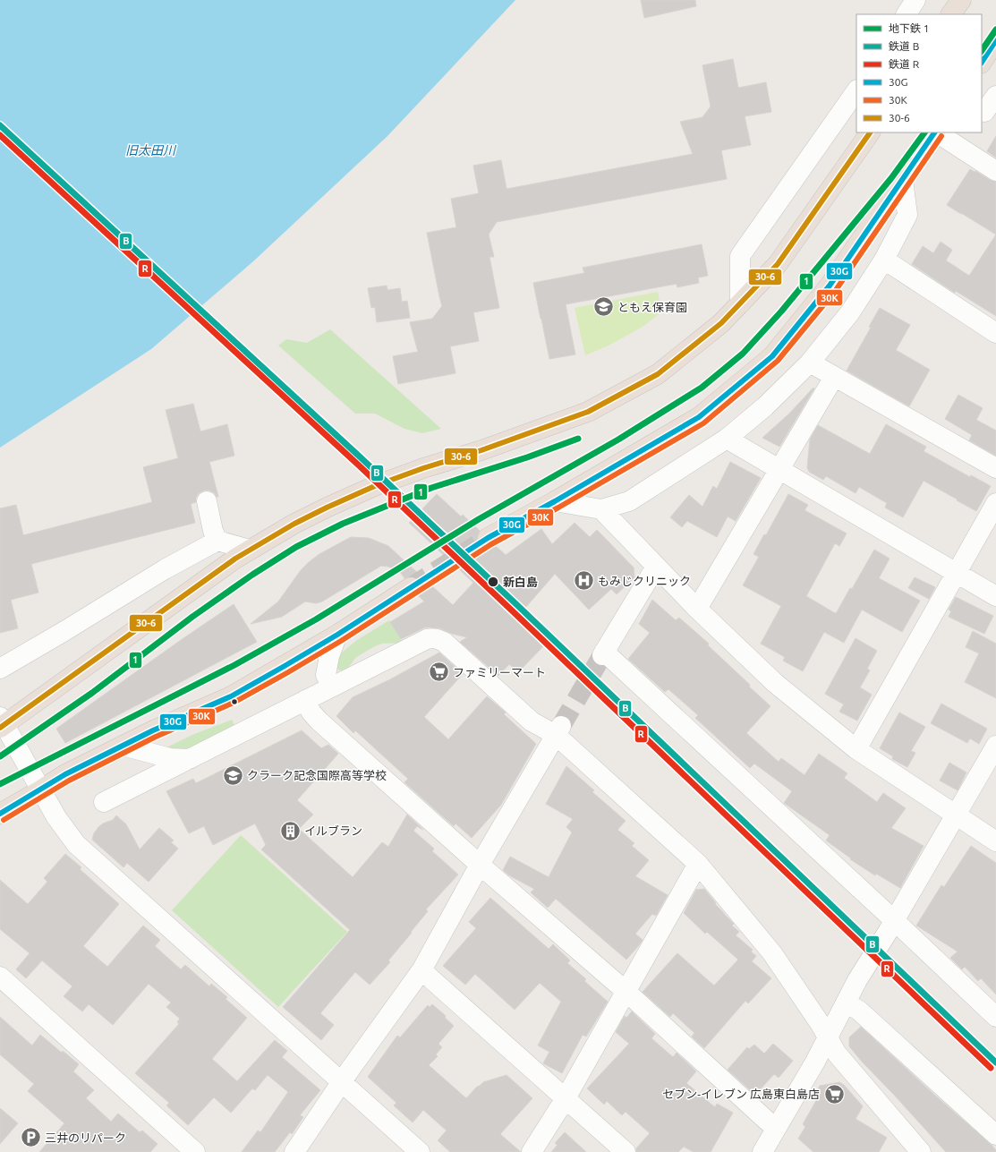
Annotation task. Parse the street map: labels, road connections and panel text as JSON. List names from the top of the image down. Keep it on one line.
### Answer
{"water":["旧太田川"],"places":{"school or university":["ともえ保育園","クラーク記念国際高等学校"],"hospital":["もみじクリニック"],"other":["新白島"],"supermarket":["ファミリーマート","セブン-イレブン 広島東白島店"],"building":["イルブラン"],"parking":["三井のリパーク"]},"lines":["metro line 1","transit line 30G","rail line B","transit line 30-6","rail line R","transit line 30K"],"legend":["地下鉄 1","鉄道 B","鉄道 R","30G","30K","30-6"]}
